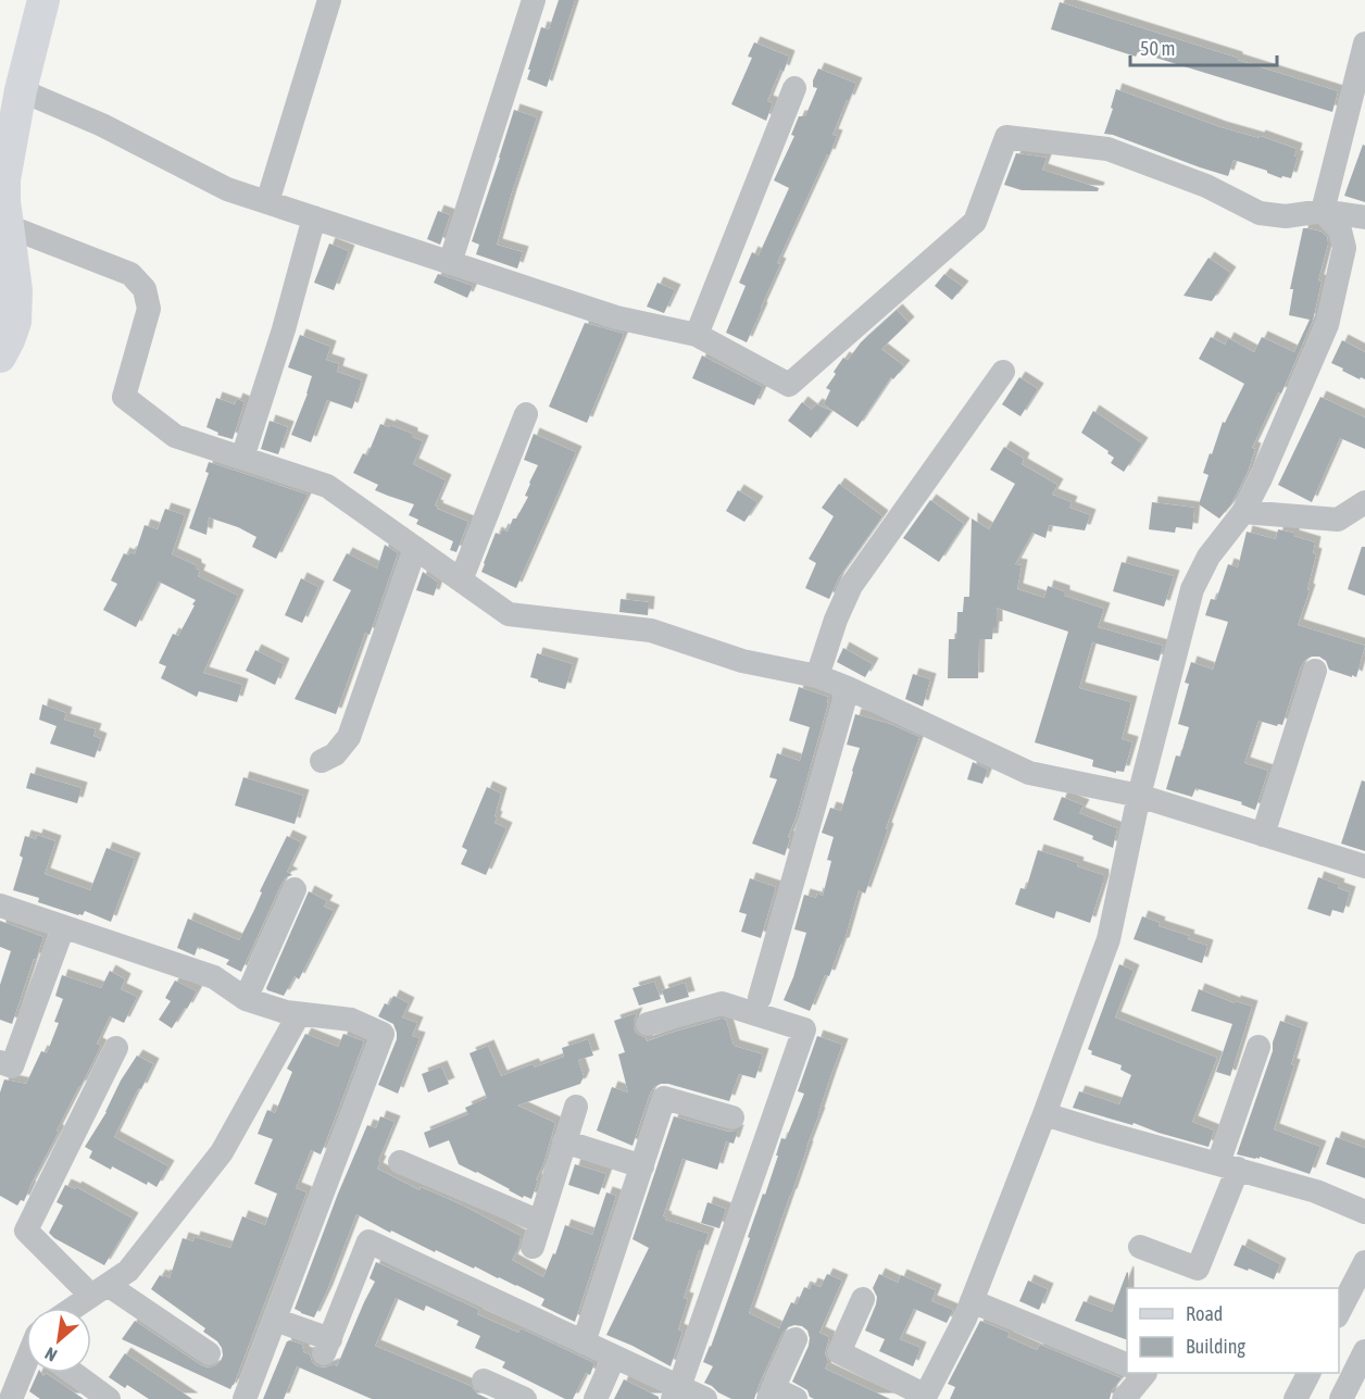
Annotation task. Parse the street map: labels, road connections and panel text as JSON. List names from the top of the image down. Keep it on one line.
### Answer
{"legend":["Road","Building"],"scale_bar":"50 m","north":"bottom left"}
